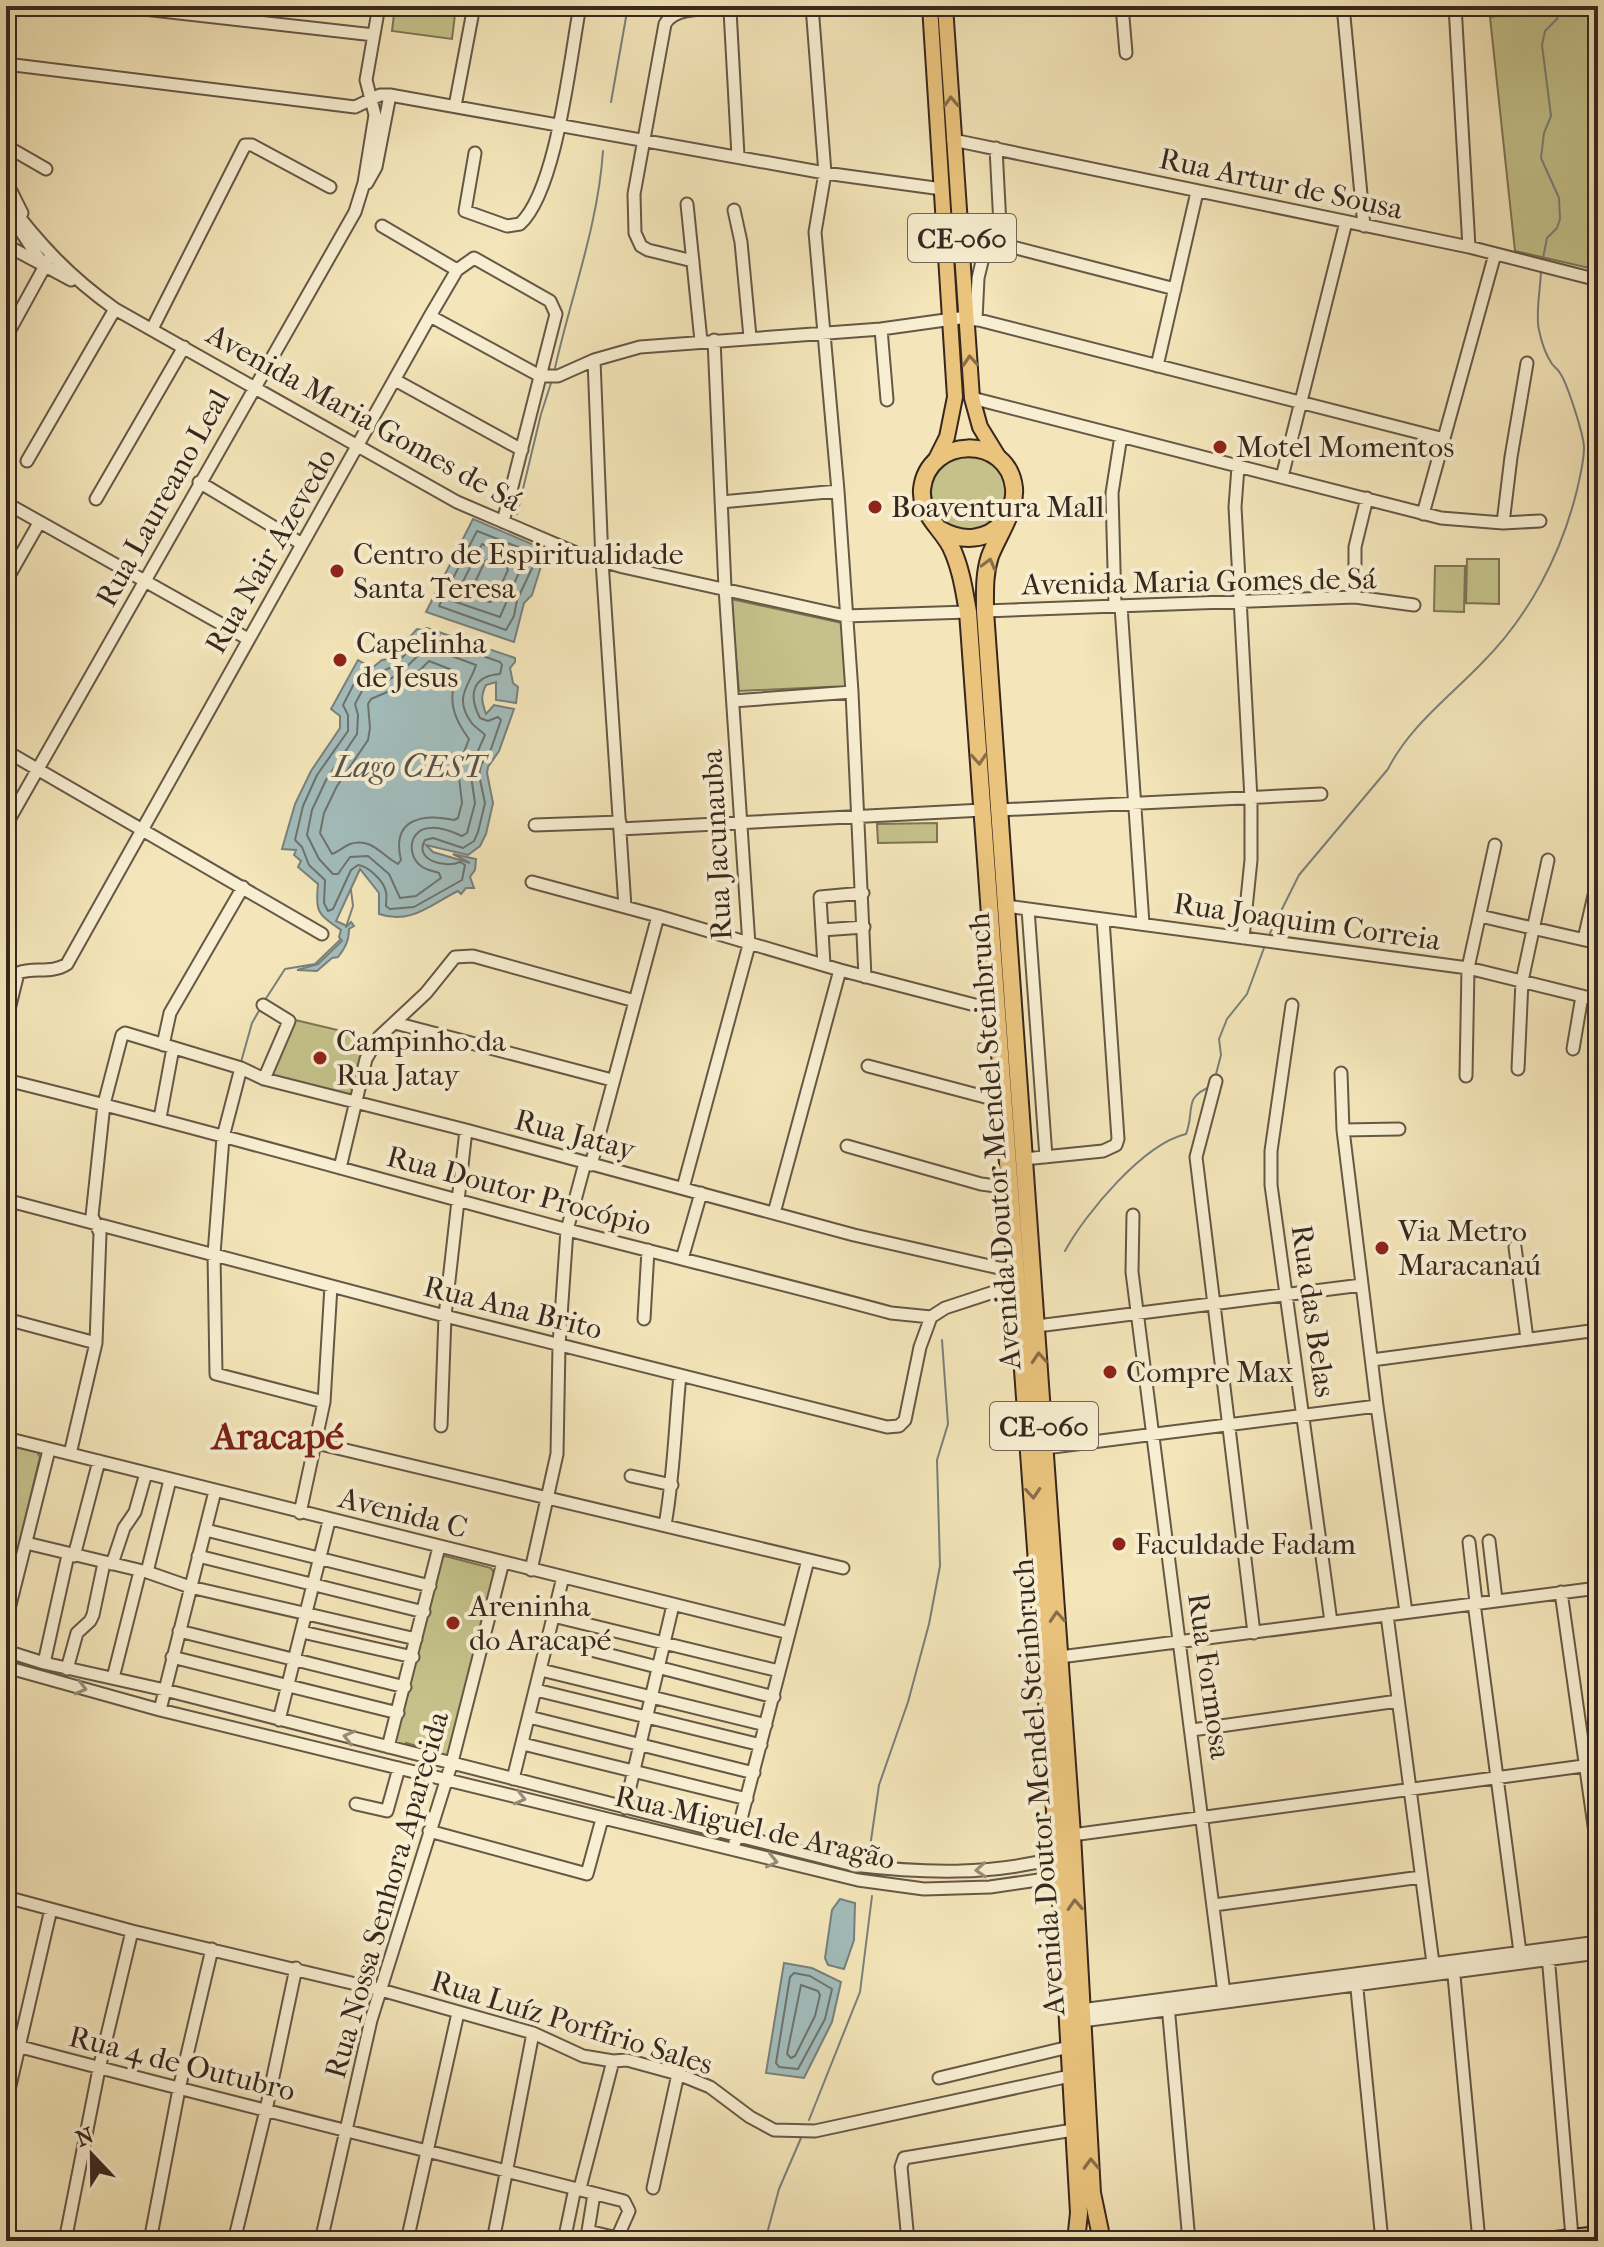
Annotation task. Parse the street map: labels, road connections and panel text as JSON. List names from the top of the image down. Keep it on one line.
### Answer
{"streets":{"highway":["CE-060","Avenida Doutor Mendel Steinbruch"],"street":["Rua Artur de Sousa","Avenida Maria Gomes de Sá","Rua Laureano Leal","Rua Nair Azevedo","Rua Jacunauba","Rua Joaquim Correia","Rua Jatay","Rua Doutor Procópio","Rua Ana Brito","Rua das Belas","Avenida C","Rua Formosa","Rua Miguel de Aragão","Rua Nossa Senhora Aparecida","Rua Luíz Porfírio Sales","Rua 4 de Outubro"]},"crossings":[["Rua Artur de Sousa","CE-060"],["CE-060","Avenida Maria Gomes de Sá"],["CE-060","Avenida Doutor Mendel Steinbruch"],["Avenida Maria Gomes de Sá","Rua Laureano Leal"],["Avenida Maria Gomes de Sá","Rua Nair Azevedo"],["Avenida Maria Gomes de Sá","Rua Jacunauba"],["Avenida Maria Gomes de Sá","Avenida Doutor Mendel Steinbruch"],["Rua Jacunauba","Rua Jatay"],["Rua Joaquim Correia","Avenida Doutor Mendel Steinbruch"],["Rua Jatay","Avenida Doutor Mendel Steinbruch"],["Rua Jatay","Rua Doutor Procópio"],["Avenida Doutor Mendel Steinbruch","Rua Doutor Procópio"],["Avenida Doutor Mendel Steinbruch","Rua Miguel de Aragão"],["Avenida Doutor Mendel Steinbruch","Rua Luíz Porfírio Sales"],["Rua Doutor Procópio","Rua Ana Brito"],["Avenida C","Rua Nossa Senhora Aparecida"],["Rua Miguel de Aragão","Rua Nossa Senhora Aparecida"],["Rua Nossa Senhora Aparecida","Rua Luíz Porfírio Sales"],["Rua Nossa Senhora Aparecida","Rua 4 de Outubro"]],"districts":["Aracapé"],"water":["Lago CEST"],"places":["Motel Momentos","Boaventura Mall","Centro de Espiritualidade Santa Teresa","Capelinha de Jesus","Campinho da Rua Jatay","Via Metro Maracanaú","Compre Max","Faculdade Fadam","Areninha do Aracapé"],"north":"top"}
